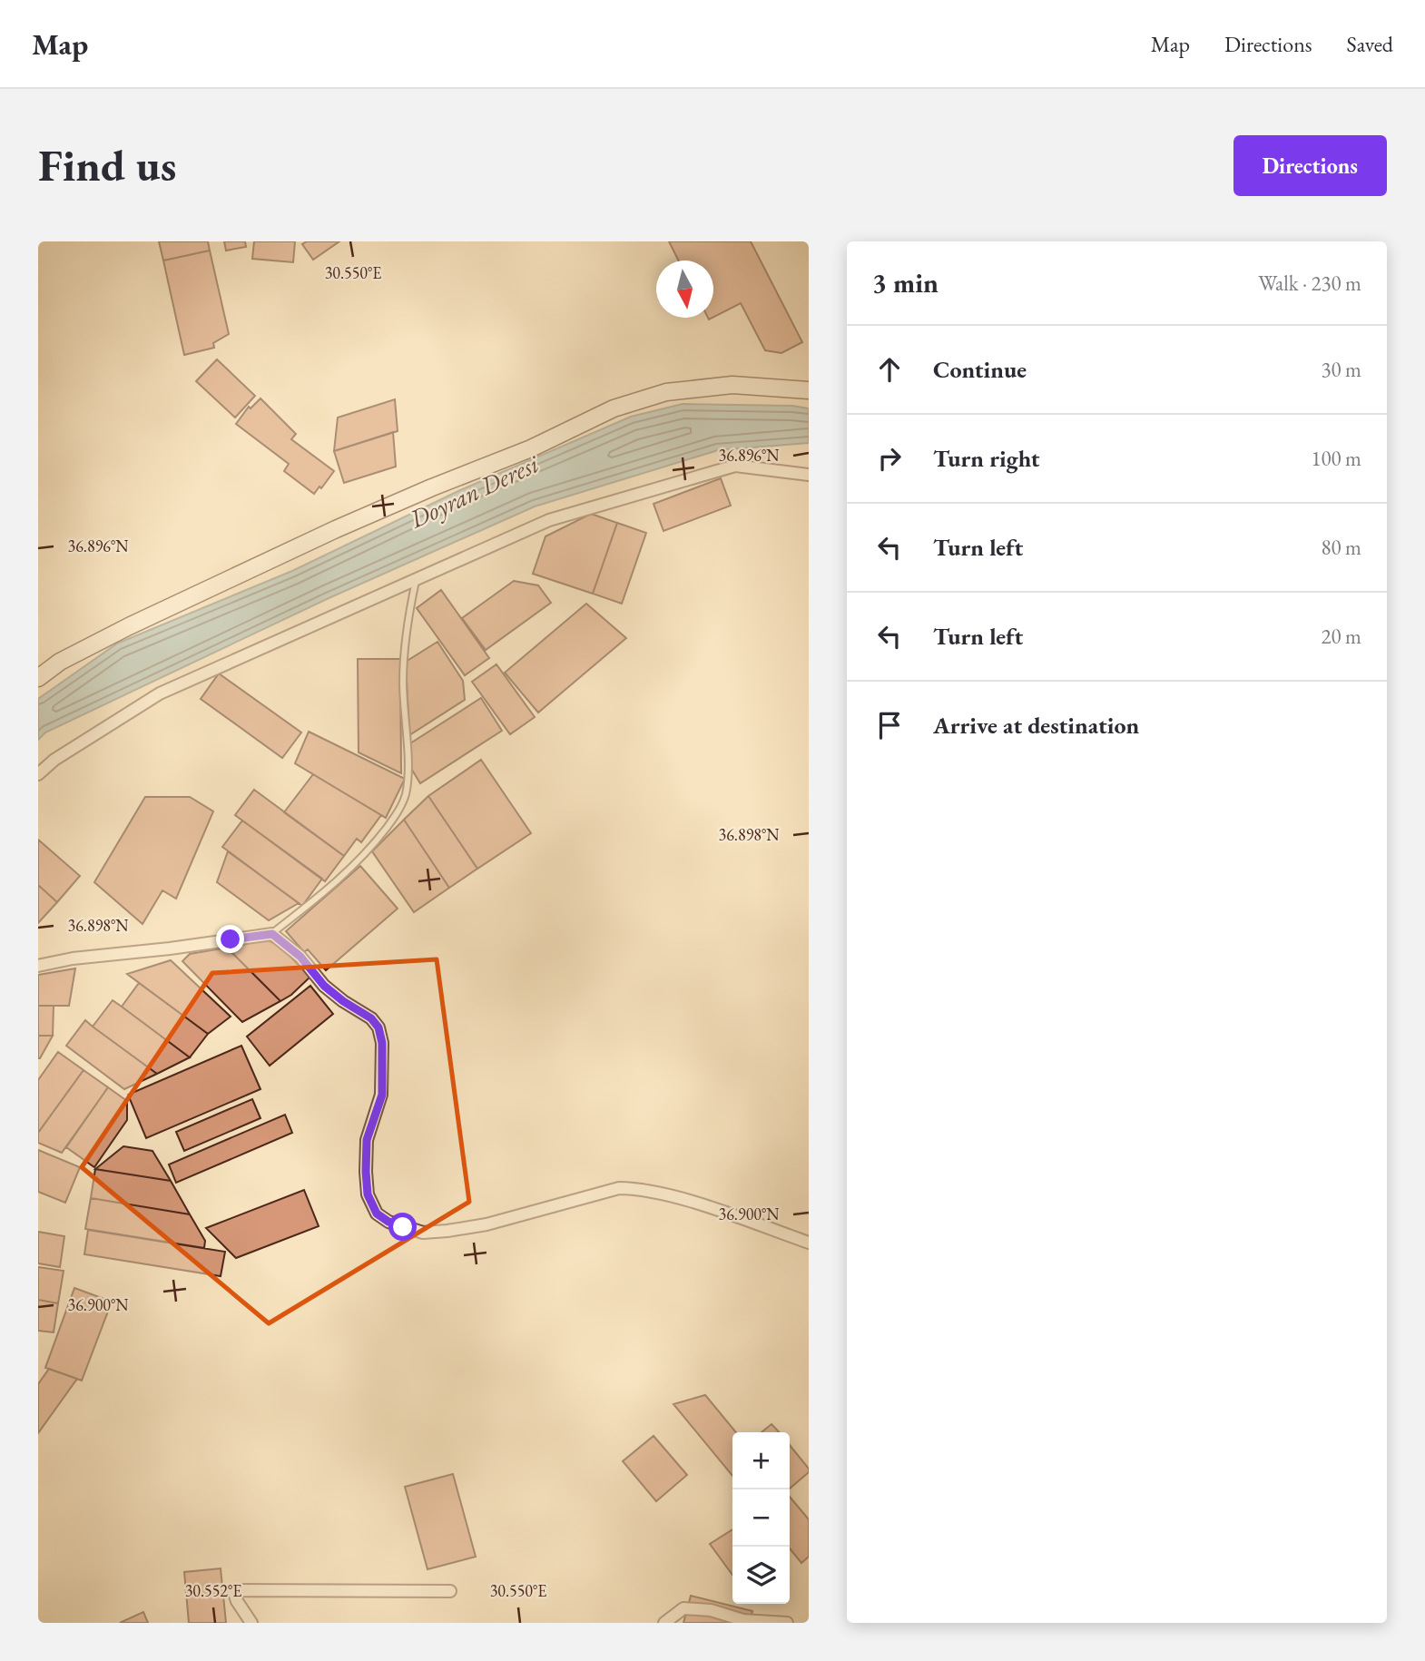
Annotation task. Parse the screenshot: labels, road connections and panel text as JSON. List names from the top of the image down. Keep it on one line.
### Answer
{"water":["Doyran Deresi"],"north":"bottom","page":{"header":"Map","nav":["Map","Directions","Saved"],"buttons":"Directions","title":"Find us","heading":["3 min","Walk · 230 m"],"list":[["Continue","30 m"],["Turn right","100 m"],["Turn left","80 m"],["Turn left","20 m"],"Arrive at destination"],"map_buttons":["+","−"]},"coordinates":["30.550°E","36.896°N","36.898°N","36.900°N","30.552°E"]}
